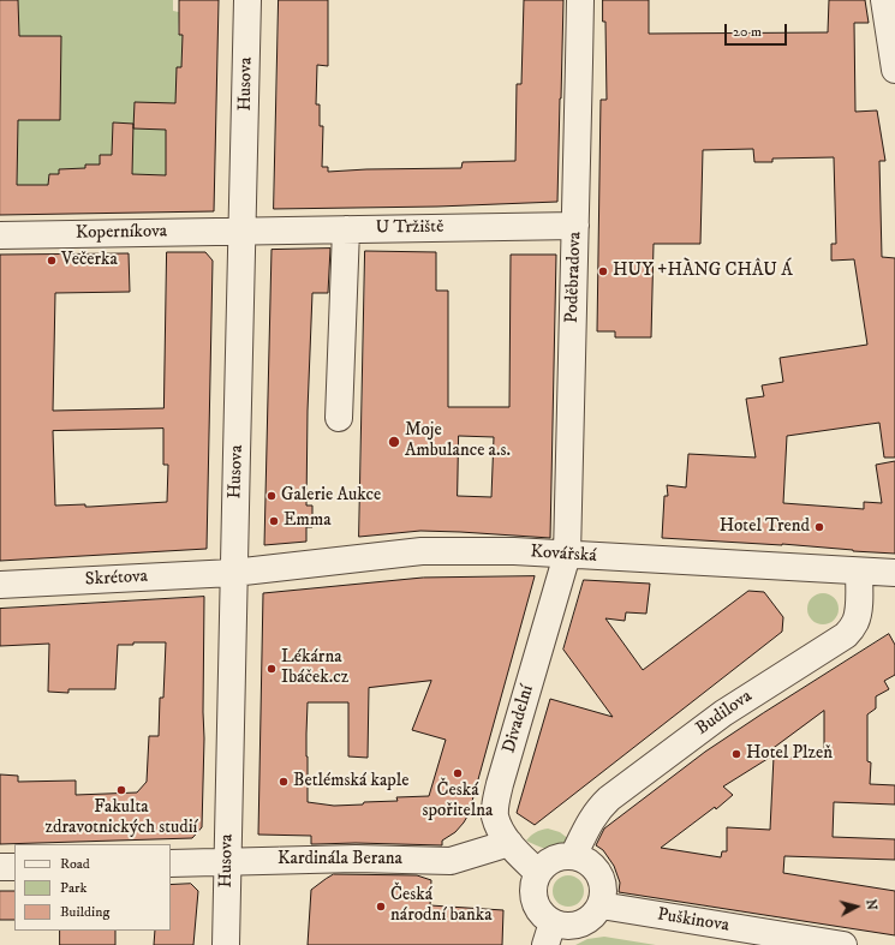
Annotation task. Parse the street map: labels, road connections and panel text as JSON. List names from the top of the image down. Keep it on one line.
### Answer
{"streets":{"street":["Husova","U Tržiště","Koperníkova","Poděbradova","Kovářská","Skrétova","Budilova","Divadelní","Kardinála Berana","Puškinova"]},"crossings":[["Husova","U Tržiště"],["Husova","Koperníkova"],["Husova","Kovářská"],["Husova","Skrétova"],["Husova","Kardinála Berana"],["U Tržiště","Koperníkova"],["U Tržiště","Poděbradova"],["Poděbradova","Kovářská"],["Poděbradova","Divadelní"],["Kovářská","Skrétova"],["Kovářská","Budilova"],["Kovářská","Divadelní"],["Budilova","Divadelní"],["Budilova","Puškinova"],["Divadelní","Kardinála Berana"],["Divadelní","Puškinova"]],"places":["Večerka","HUY +HÀNG CHÂU Á","Moje Ambulance a.s.","Galerie Aukce","Emma","Hotel Trend","Lékárna Ibáček.cz","Hotel Plzeň","Česká spořitelna","Betlémská kaple","Fakulta zdravotnických studií","Česká národní banka"],"legend":["Road","Park","Building"],"scale_bar":"20 m","north":"right"}
